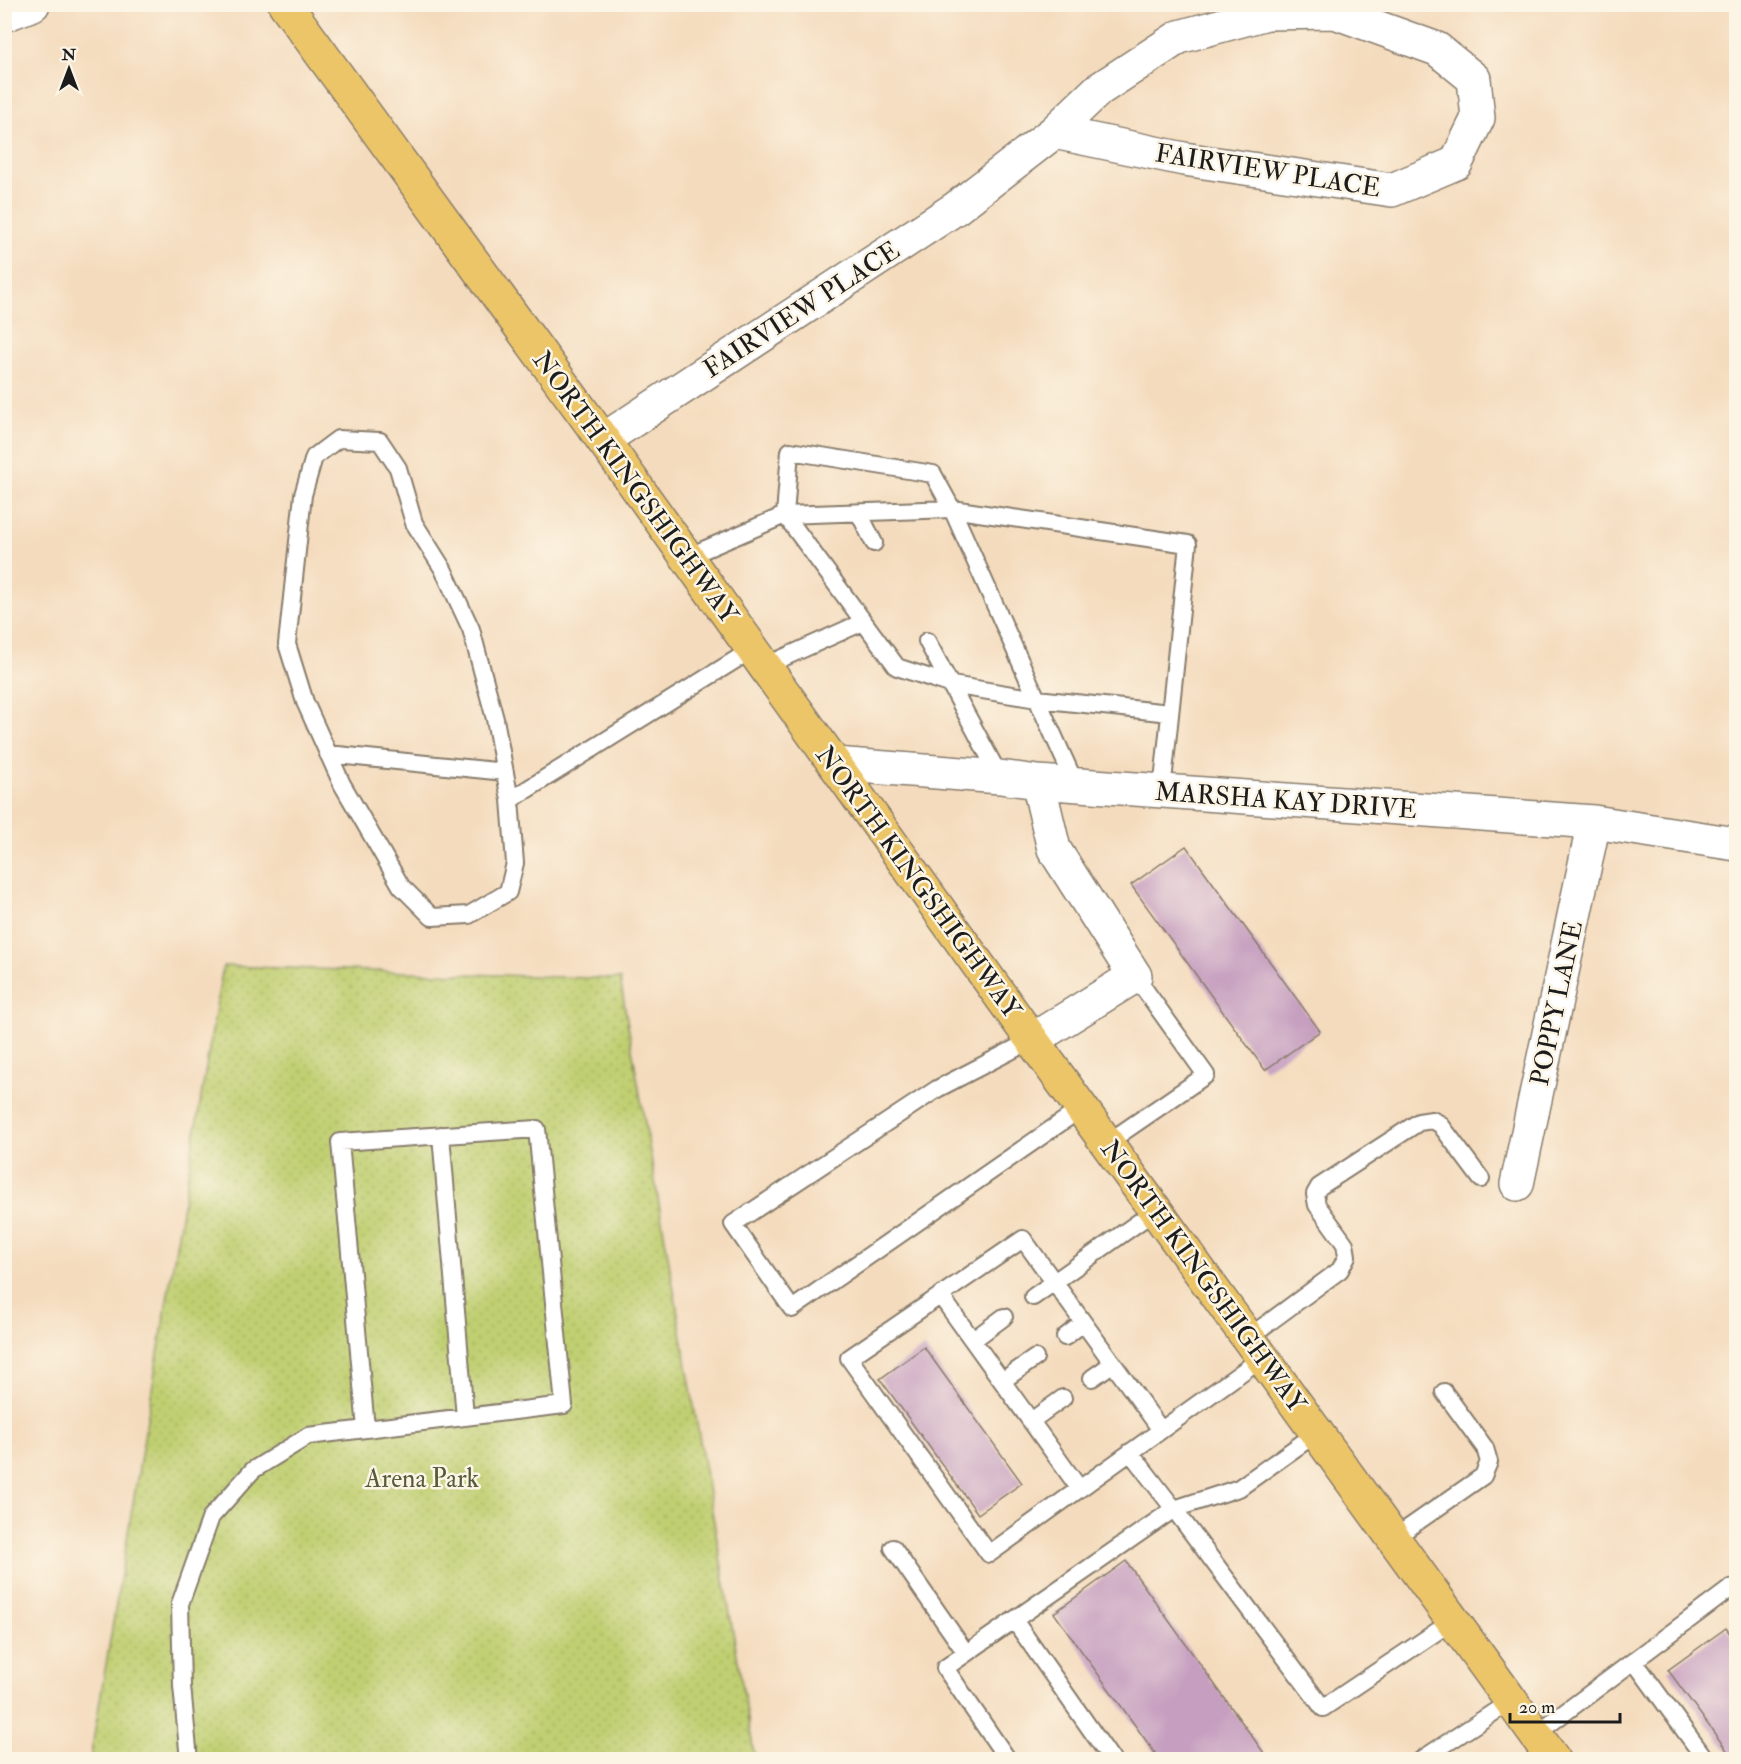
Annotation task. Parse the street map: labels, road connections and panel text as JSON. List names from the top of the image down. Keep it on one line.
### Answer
{"streets":{"main road":["NORTH KINGSHIGHWAY"],"street":["FAIRVIEW PLACE","MARSHA KAY DRIVE","POPPY LANE"]},"crossings":[["FAIRVIEW PLACE","NORTH KINGSHIGHWAY"],["NORTH KINGSHIGHWAY","MARSHA KAY DRIVE"],["MARSHA KAY DRIVE","POPPY LANE"]],"parks":["Arena Park"],"scale_bar":"20 m","north":"top"}
